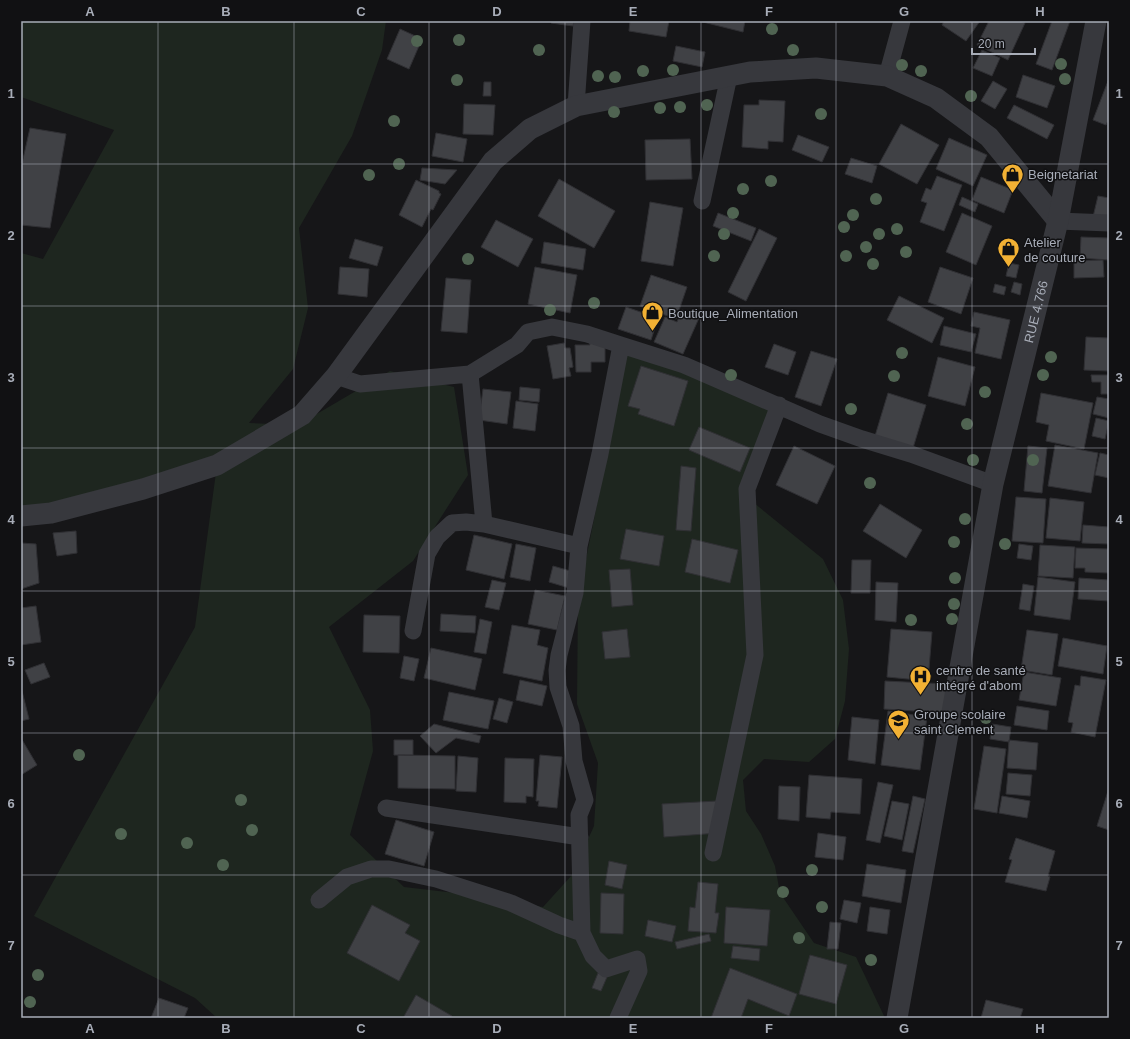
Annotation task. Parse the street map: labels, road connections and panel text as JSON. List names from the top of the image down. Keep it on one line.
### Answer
{"streets":{"street":["RUE 4.766"]},"places":{"shop":["Beignetariat","Atelier de couture","Boutique_Alimentation"],"hospital":["centre de santé intégré d'abom"],"school or university":["Groupe scolaire saint Clement"]},"scale_bar":"20 m","grid":{"columns":["A","B","C","D","E","F","G","H"],"rows":["1","2","3","4","5","6","7"]}}
